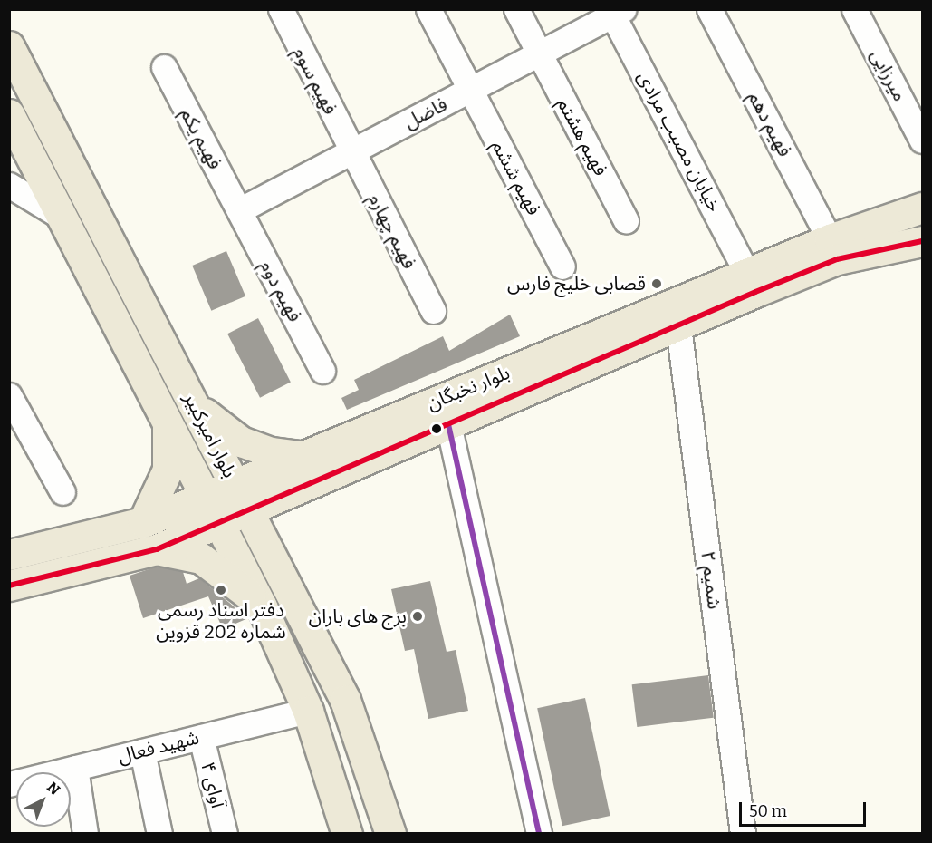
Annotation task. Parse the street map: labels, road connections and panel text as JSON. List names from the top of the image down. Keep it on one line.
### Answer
{"streets":{"main road":["بلوار نخبگان","بلوار امیرکبیر"],"street":["میرزایی","فهیم سوم","فاضل","فهیم دهم","فهیم هشتم","فهیم یکم","خیابان مصیب مرادی","فهیم ششم","فهیم چهارم","فهیم دوم","شمیم ۲","شهید فعال","آوای ۴"]},"crossings":[["فهیم سوم","فاضل"],["فهیم سوم","فهیم چهارم"],["فاضل","فهیم هشتم"],["فاضل","فهیم یکم"],["فاضل","خیابان مصیب مرادی"],["فاضل","فهیم ششم"],["فاضل","فهیم چهارم"],["فاضل","فهیم دوم"],["فهیم دهم","بلوار نخبگان"],["فهیم یکم","فهیم دوم"],["خیابان مصیب مرادی","بلوار نخبگان"],["بلوار نخبگان","بلوار امیرکبیر"],["بلوار نخبگان","شمیم ۲"],["بلوار امیرکبیر","شهید فعال"],["شهید فعال","آوای ۴"]],"places":["قصابی خلیج فارس","دفتر اسناد رسمی شماره 202 قزوین","برج های باران"],"scale_bar":"50 m","north":"top right"}
